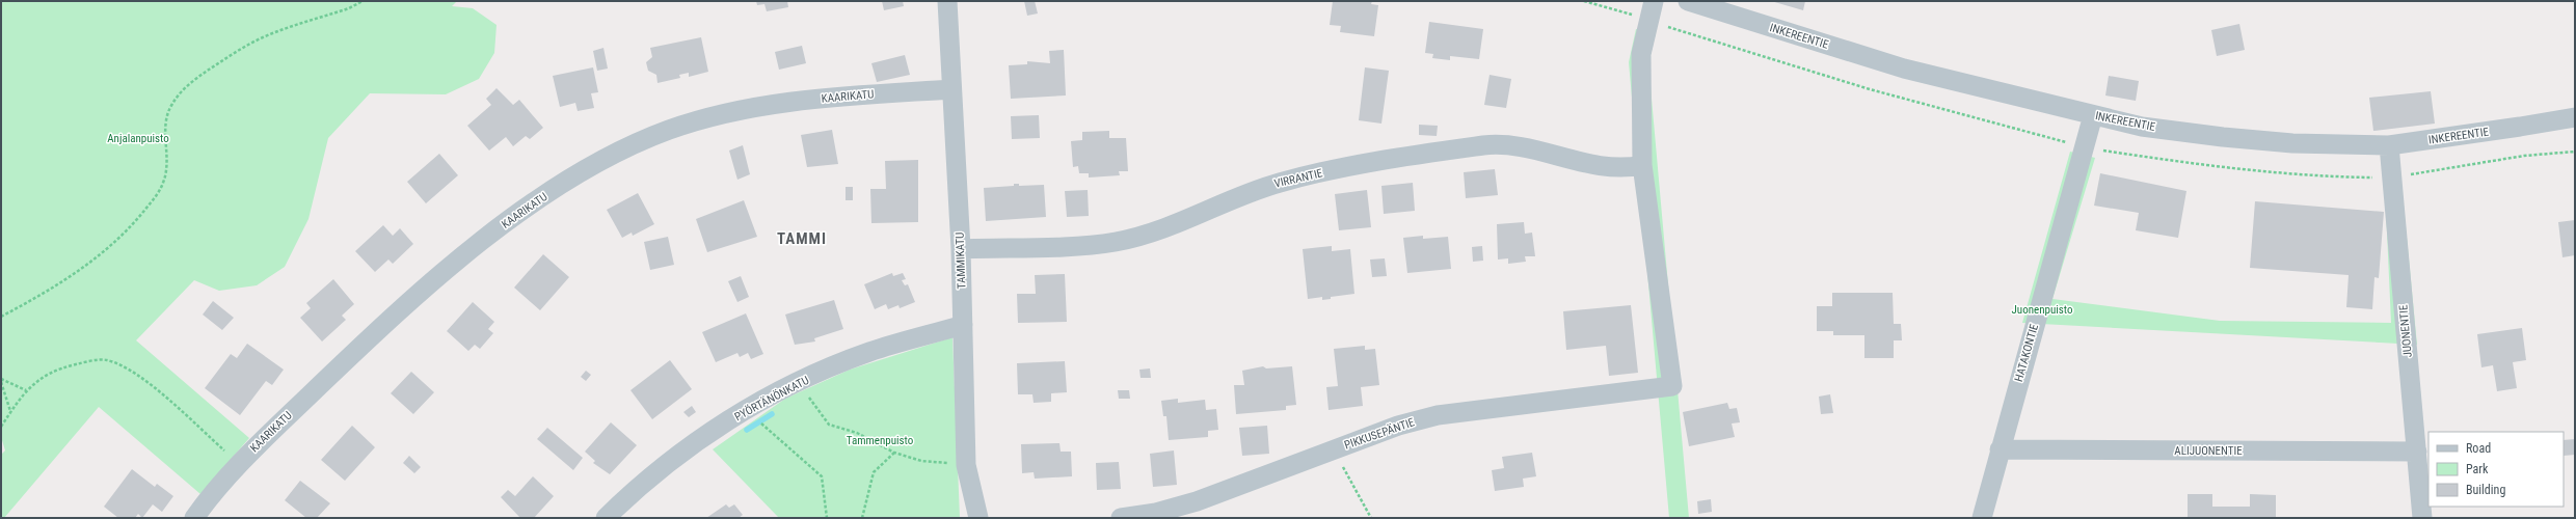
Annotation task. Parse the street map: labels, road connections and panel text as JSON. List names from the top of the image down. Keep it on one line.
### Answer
{"streets":{"street":["INKEREENTIE","KAARIKATU","VIRRANTIE","TAMMIKATU","JUONENTIE","HATAKONTIE","PYÖRTÄNÖNKATU","PIKKUSEPÄNTIE","ALIJUONENTIE"]},"crossings":[["INKEREENTIE","JUONENTIE"],["INKEREENTIE","HATAKONTIE"],["KAARIKATU","TAMMIKATU"],["VIRRANTIE","TAMMIKATU"],["VIRRANTIE","PIKKUSEPÄNTIE"],["TAMMIKATU","PYÖRTÄNÖNKATU"],["JUONENTIE","ALIJUONENTIE"],["HATAKONTIE","ALIJUONENTIE"]],"districts":["TAMMI"],"parks":["Anjalanpuisto","Juonenpuisto","Tammenpuisto"],"legend":["Road","Park","Building"]}
